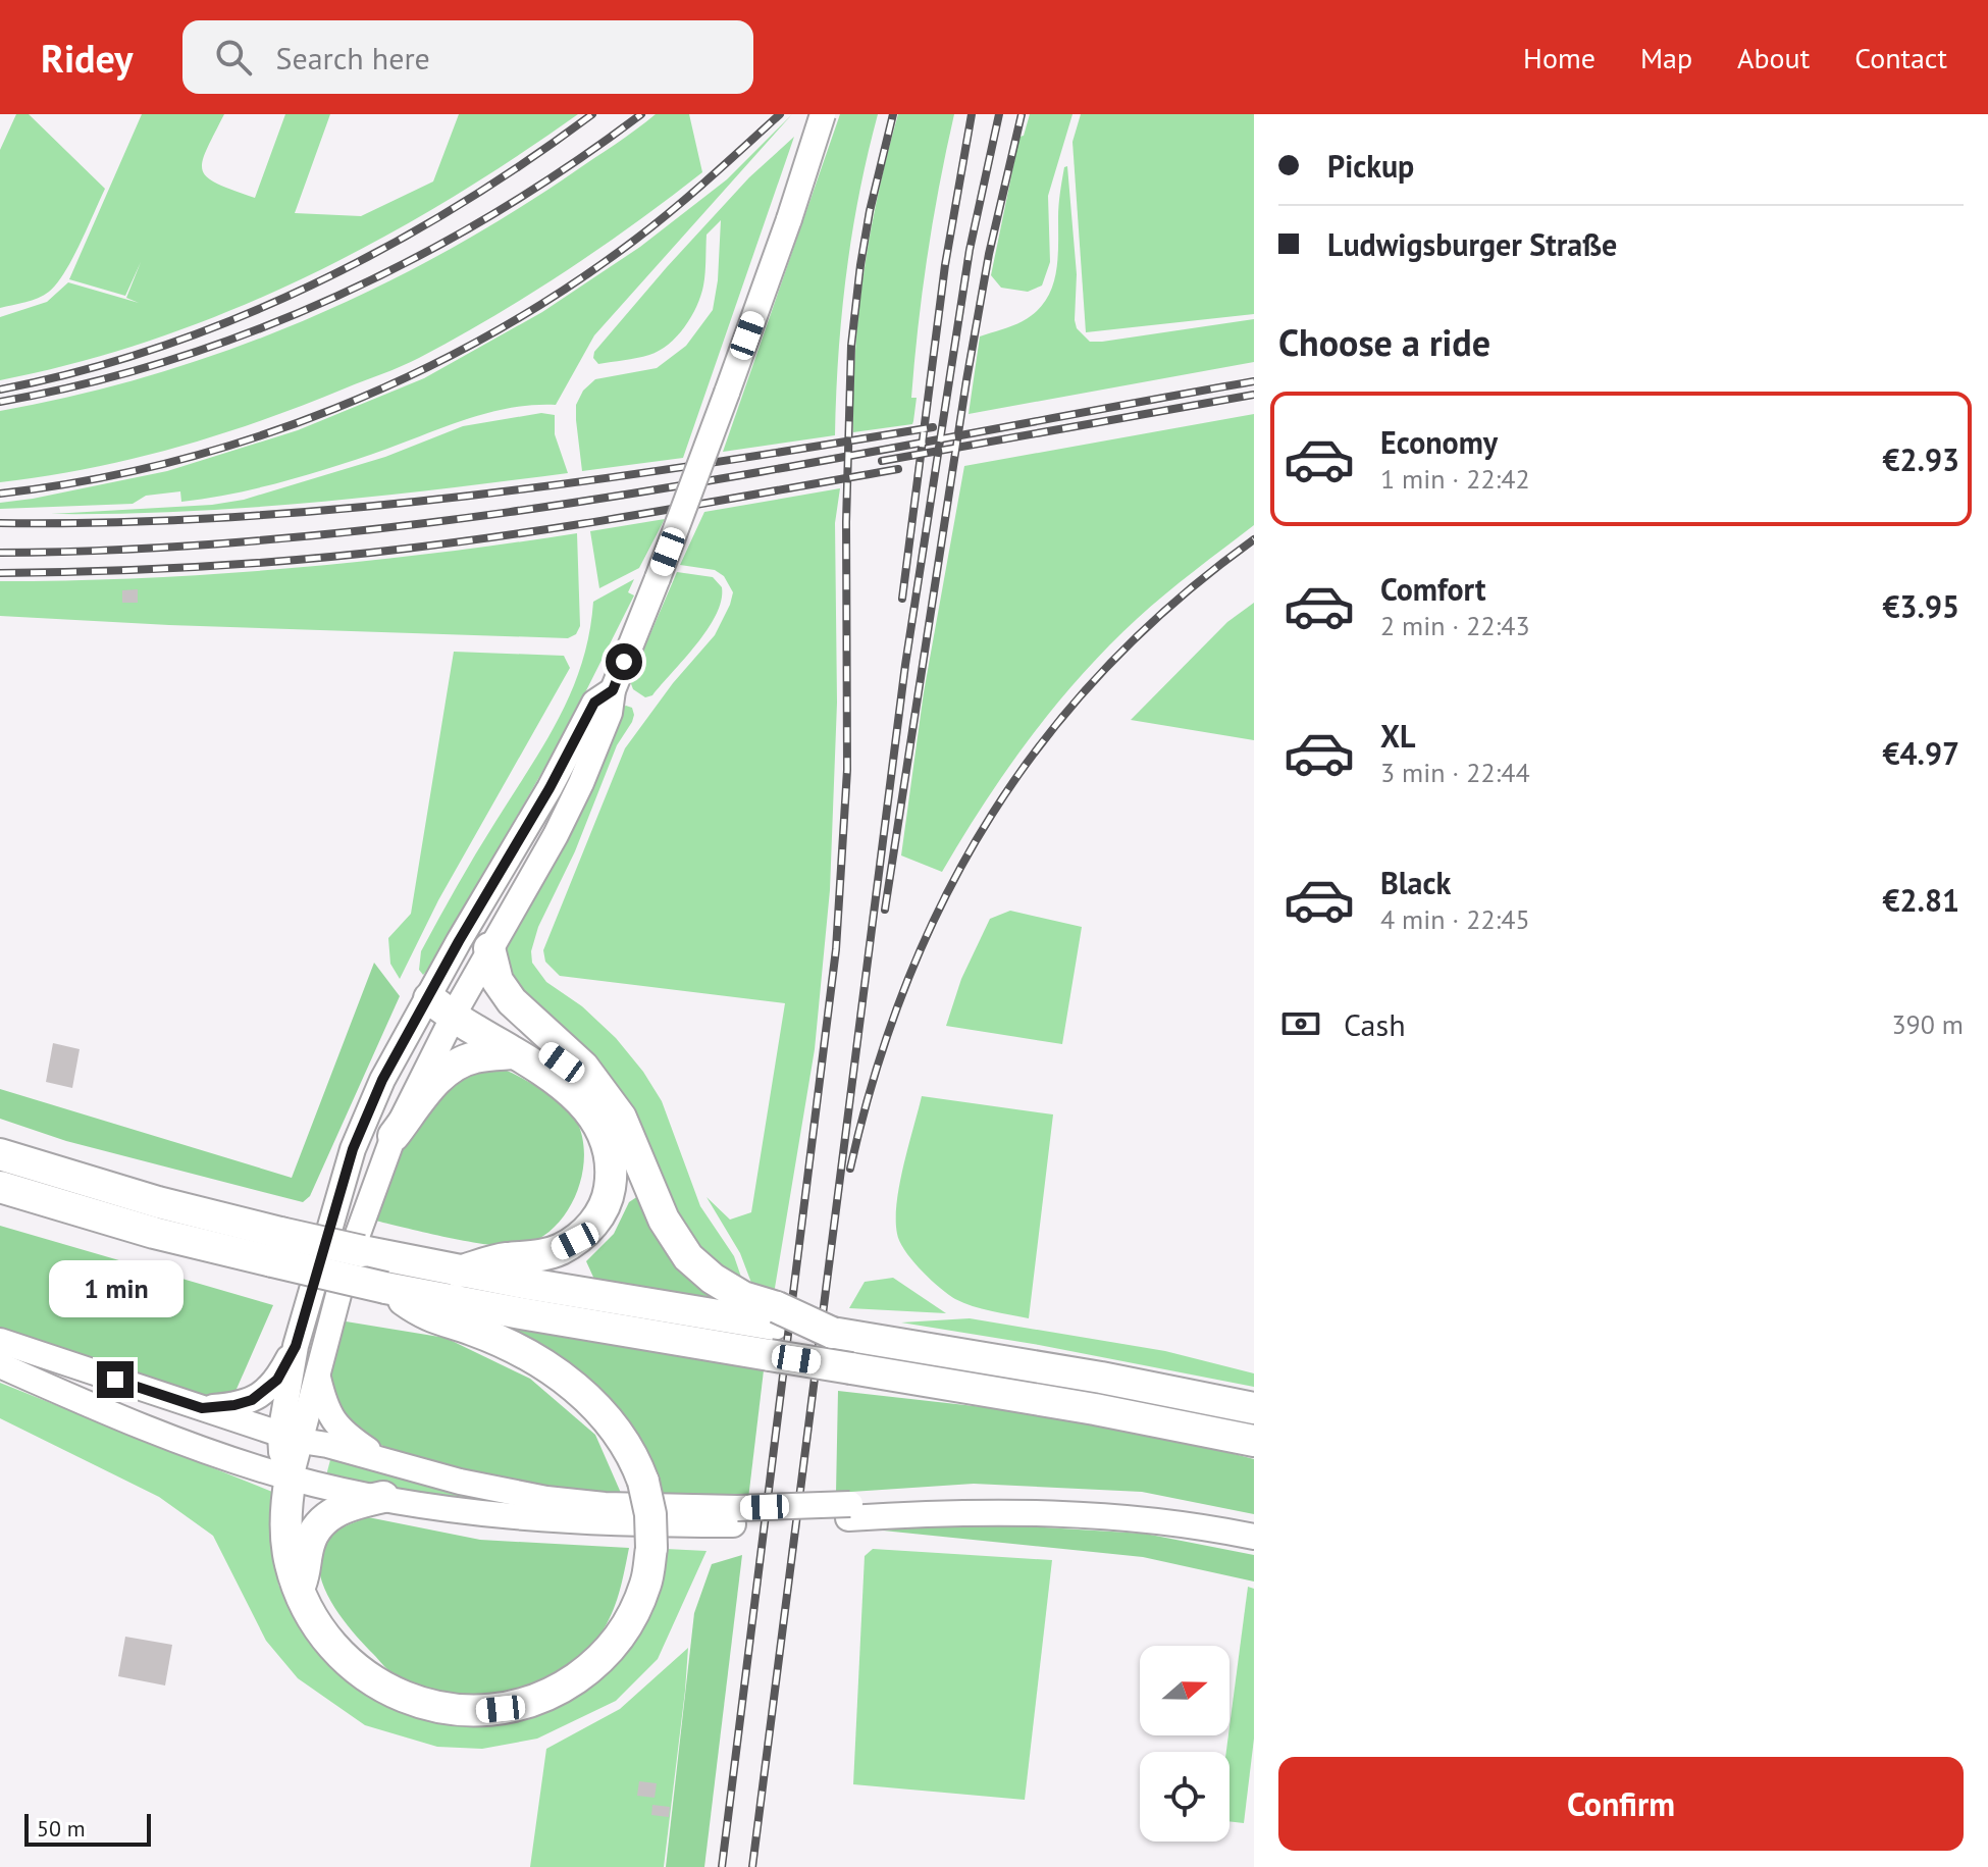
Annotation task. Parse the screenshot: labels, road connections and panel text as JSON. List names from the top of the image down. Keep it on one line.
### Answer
{"scale_bar":"50 m","north":"right","page":{"header":"Ridey","search":"Search here","nav":["Home","Map","About","Contact"],"banner":["Pickup","Ludwigsburger Straße"],"heading":"Choose a ride","list":[{"name":"Economy","note":"1 min · 22:42","value":"€2.93"},{"name":"Comfort","note":"2 min · 22:43","value":"€3.95"},{"name":"XL","note":"3 min · 22:44","value":"€4.97"},{"name":"Black","note":"4 min · 22:45","value":"€2.81"}],"pay":["Cash","390 m"],"bubble":"1 min","buttons":"Confirm","scale":"50 m"}}
